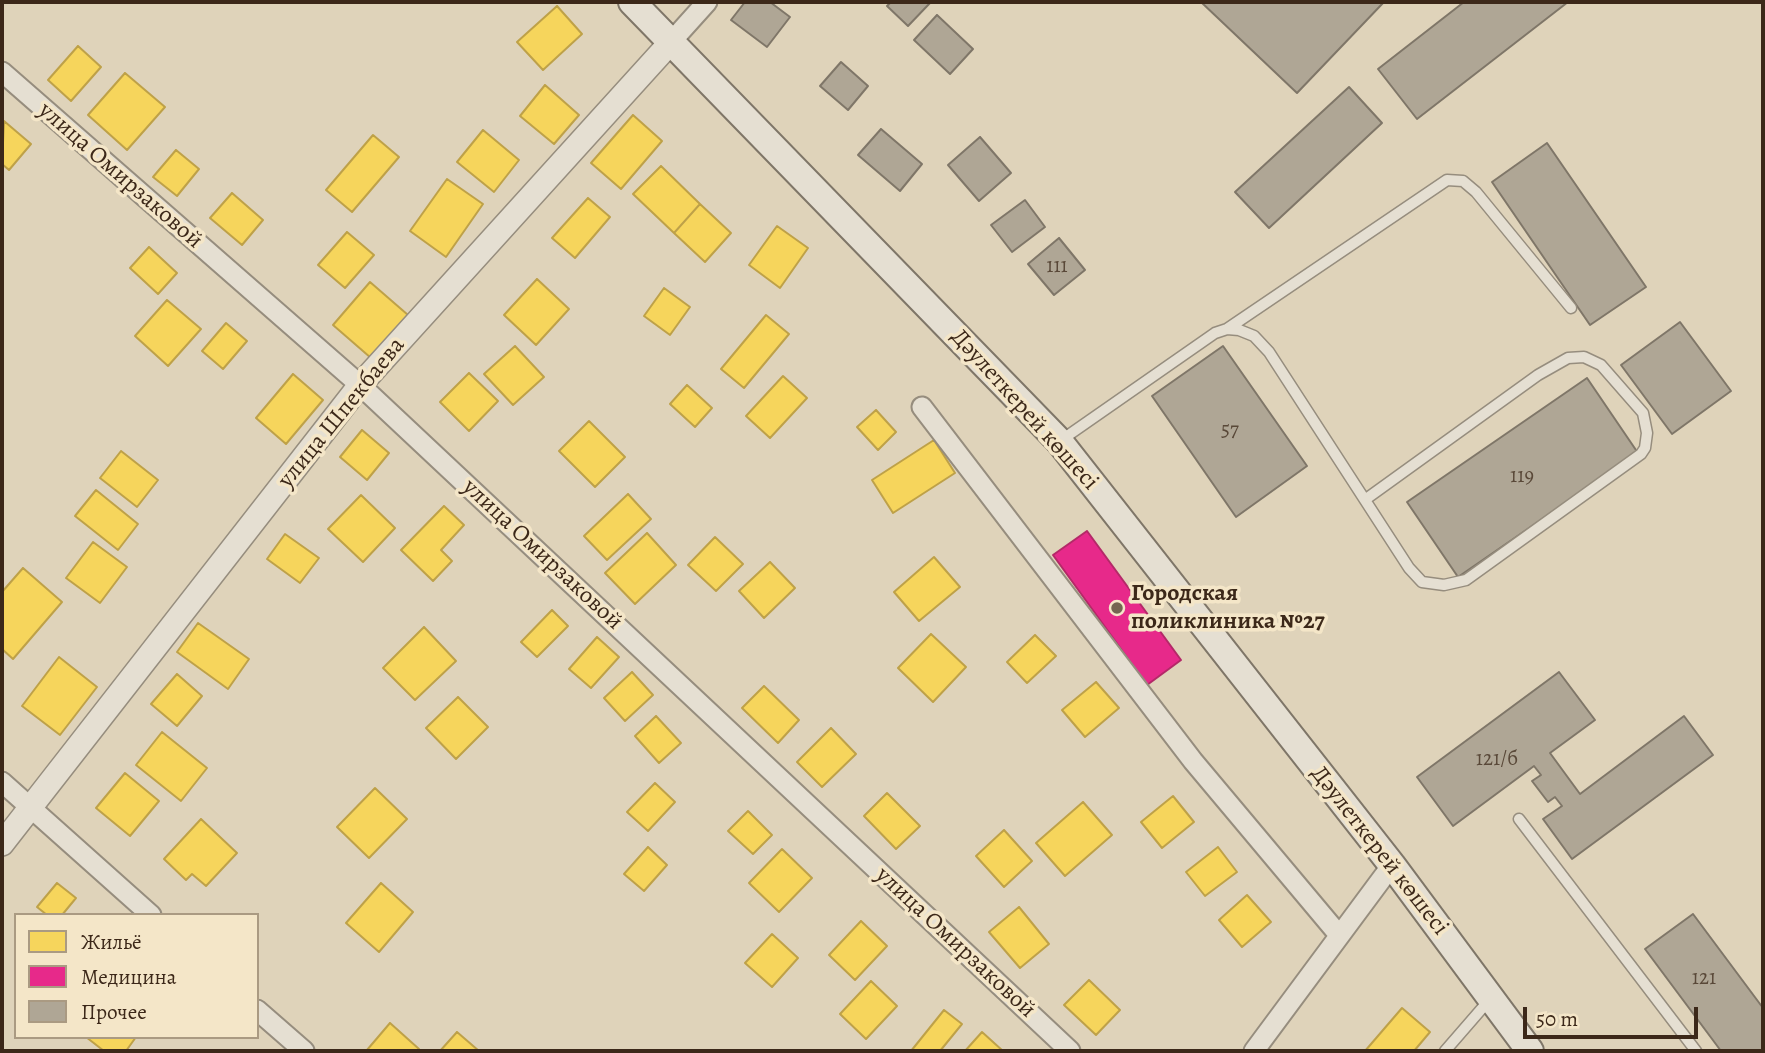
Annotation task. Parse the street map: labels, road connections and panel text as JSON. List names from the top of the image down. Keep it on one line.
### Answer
{"streets":{"main road":["Дәулеткерей көшесі"],"street":["улица Омирзаковой","улица Шпекбаева"]},"crossings":[["улица Омирзаковой","улица Шпекбаева"],["Дәулеткерей көшесі","улица Шпекбаева"]],"places":["Городская поликлиника №27"],"house_numbers":["111","57","119","121/б","121"],"legend":["Жильё","Медицина","Прочее"],"scale_bar":"50 m"}
